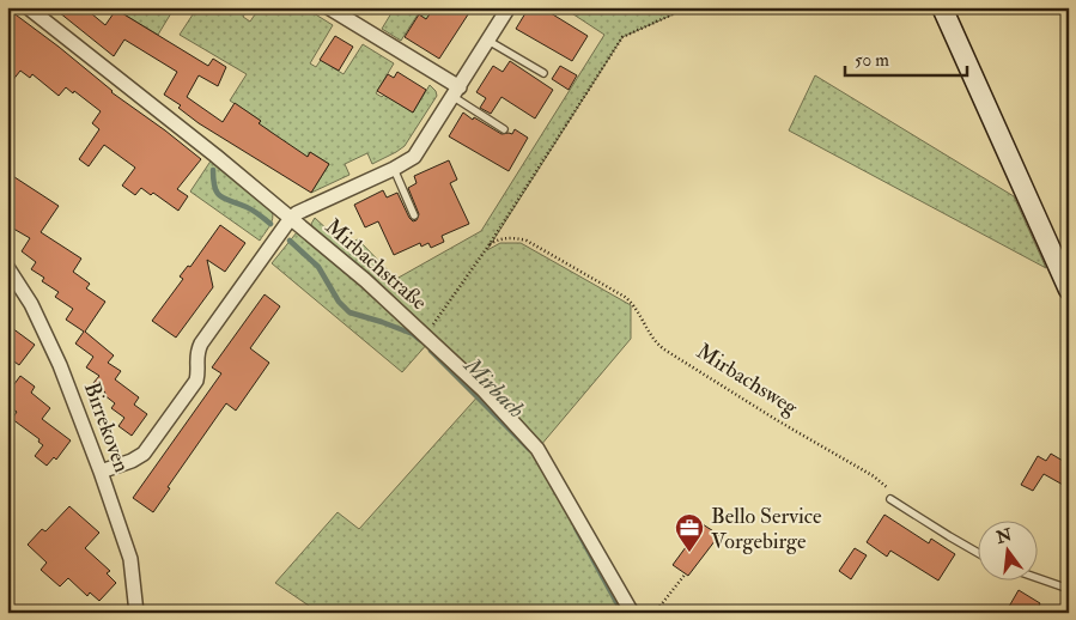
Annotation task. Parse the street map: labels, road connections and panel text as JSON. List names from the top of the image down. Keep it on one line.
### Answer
{"streets":{"street":["Mirbachstraße","Birrekoven"],"path":["Mirbachsweg"]},"water":["Mirbach"],"places":{"office":["Bello Service Vorgebirge"]},"scale_bar":"50 m","north":"top"}
